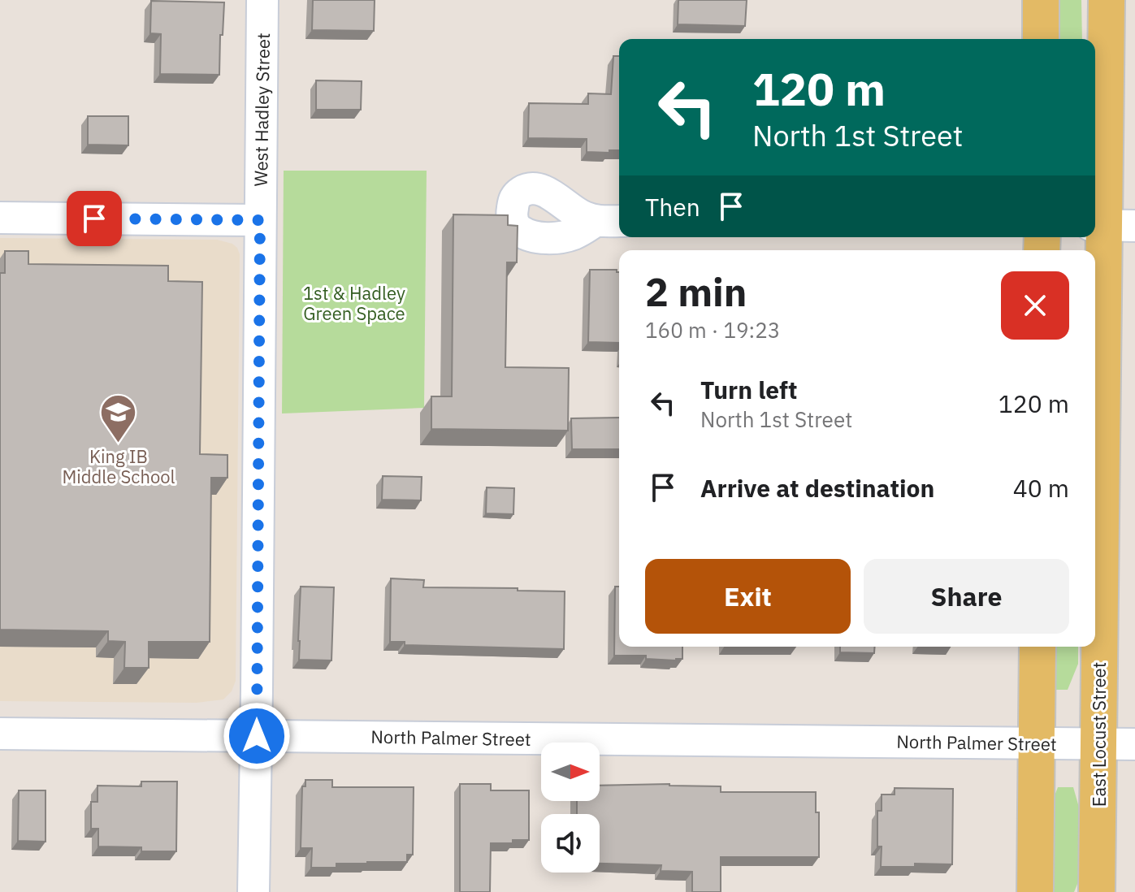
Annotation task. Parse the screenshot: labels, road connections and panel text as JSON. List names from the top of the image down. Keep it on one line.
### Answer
{"streets":{"main road":["East Locust Street"],"street":["West Hadley Street","North Palmer Street"]},"crossings":[["West Hadley Street","North Palmer Street"],["East Locust Street","North Palmer Street"]],"parks":["1st & Hadley Green Space"],"places":{"school or university":["King IB Middle School"]},"north":"right","page":{"turn":["120 m","North 1st Street"],"then":"Then","heading":["2 min","160 m · 19:23"],"list":[{"name":"Turn left","note":"North 1st Street","value":"120 m"},{"name":"Arrive at destination","value":"40 m"}],"buttons":["Exit","Share"]}}
